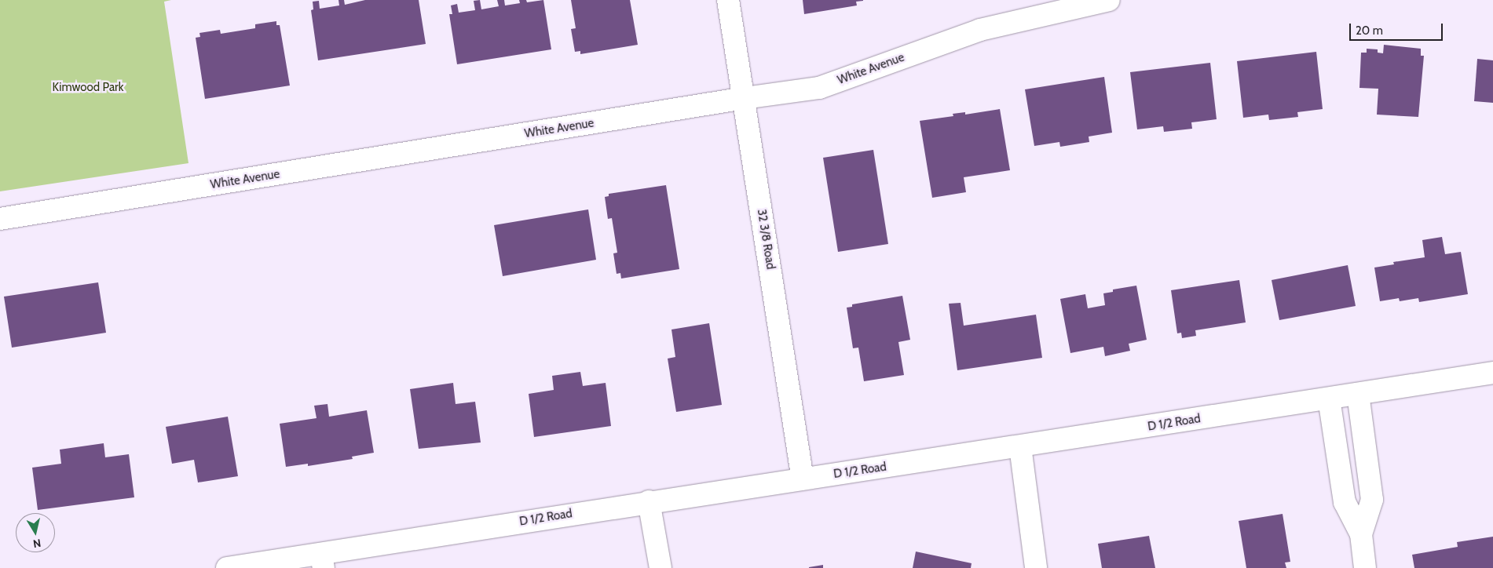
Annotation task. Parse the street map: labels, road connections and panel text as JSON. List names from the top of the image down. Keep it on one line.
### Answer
{"streets":{"street":["White Avenue","32 3/8 Road","D 1/2 Road"]},"crossings":[["White Avenue","32 3/8 Road"],["32 3/8 Road","D 1/2 Road"]],"parks":["Kimwood Park"],"scale_bar":"20 m","north":"bottom"}
